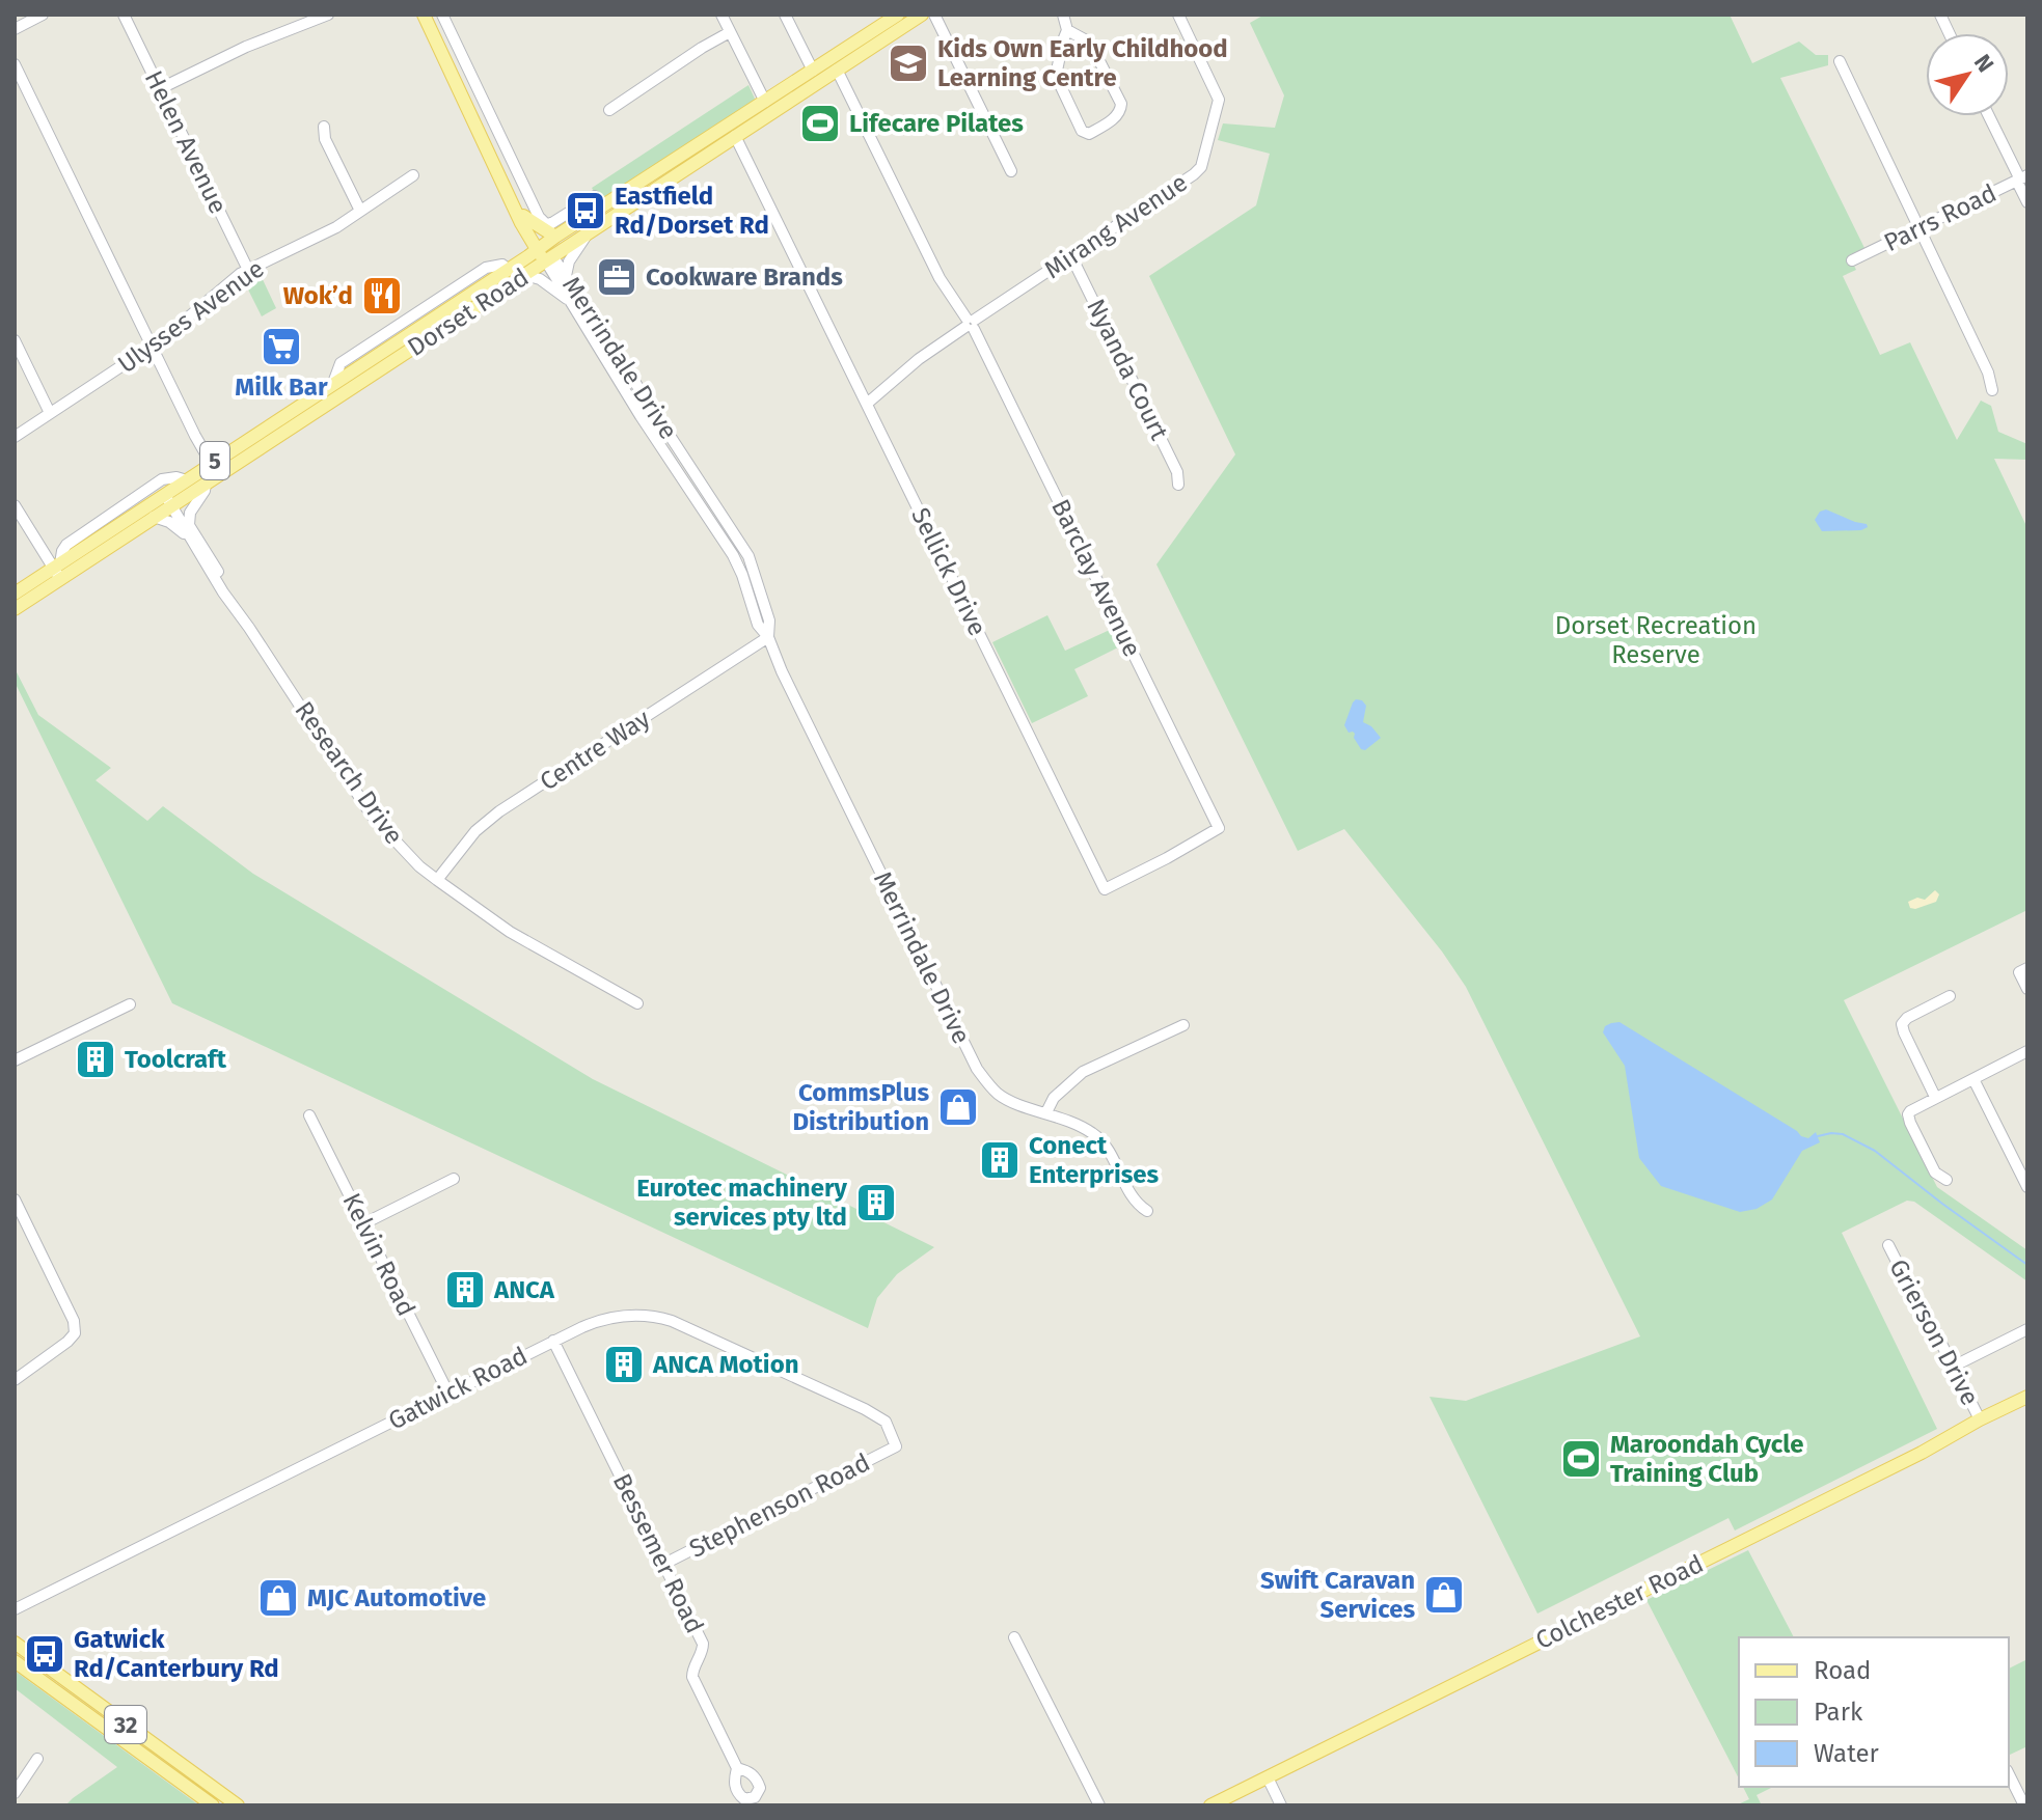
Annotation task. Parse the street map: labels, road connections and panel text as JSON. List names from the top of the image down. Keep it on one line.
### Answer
{"streets":{"main road":["Dorset Road","5","Colchester Road","32"],"street":["Helen Avenue","Parrs Road","Mirang Avenue","Ulysses Avenue","Merrindale Drive","Nyanda Court","Sellick Drive","Barclay Avenue","Centre Way","Research Drive","Kelvin Road","Grierson Drive","Gatwick Road","Stephenson Road","Bessemer Road"]},"crossings":[["Helen Avenue","Ulysses Avenue"],["Mirang Avenue","Nyanda Court"],["Mirang Avenue","Sellick Drive"],["Mirang Avenue","Barclay Avenue"],["Dorset Road","Merrindale Drive"],["Dorset Road","Sellick Drive"],["Dorset Road","Barclay Avenue"],["Dorset Road","Research Drive"],["Merrindale Drive","Centre Way"],["Sellick Drive","Barclay Avenue"],["Centre Way","Research Drive"],["Kelvin Road","Gatwick Road"],["Grierson Drive","Colchester Road"],["Gatwick Road","Stephenson Road"],["Gatwick Road","Bessemer Road"],["Stephenson Road","Bessemer Road"]],"parks":["Dorset Recreation Reserve"],"places":{"school or university":["Kids Own Early Childhood Learning Centre"],"sports":["Lifecare Pilates","Maroondah Cycle Training Club"],"bus stop":["Eastfield Rd/Dorset Rd","Gatwick Rd/Canterbury Rd"],"office":["Cookware Brands"],"restaurant":["Wok’d"],"supermarket":["Milk Bar"],"building":["Toolcraft","Conect Enterprises","Eurotec machinery services pty ltd","ANCA","ANCA Motion"],"shop":["CommsPlus Distribution","Swift Caravan Services","MJC Automotive"]},"legend":["Road","Park","Water"],"north":"top right"}
